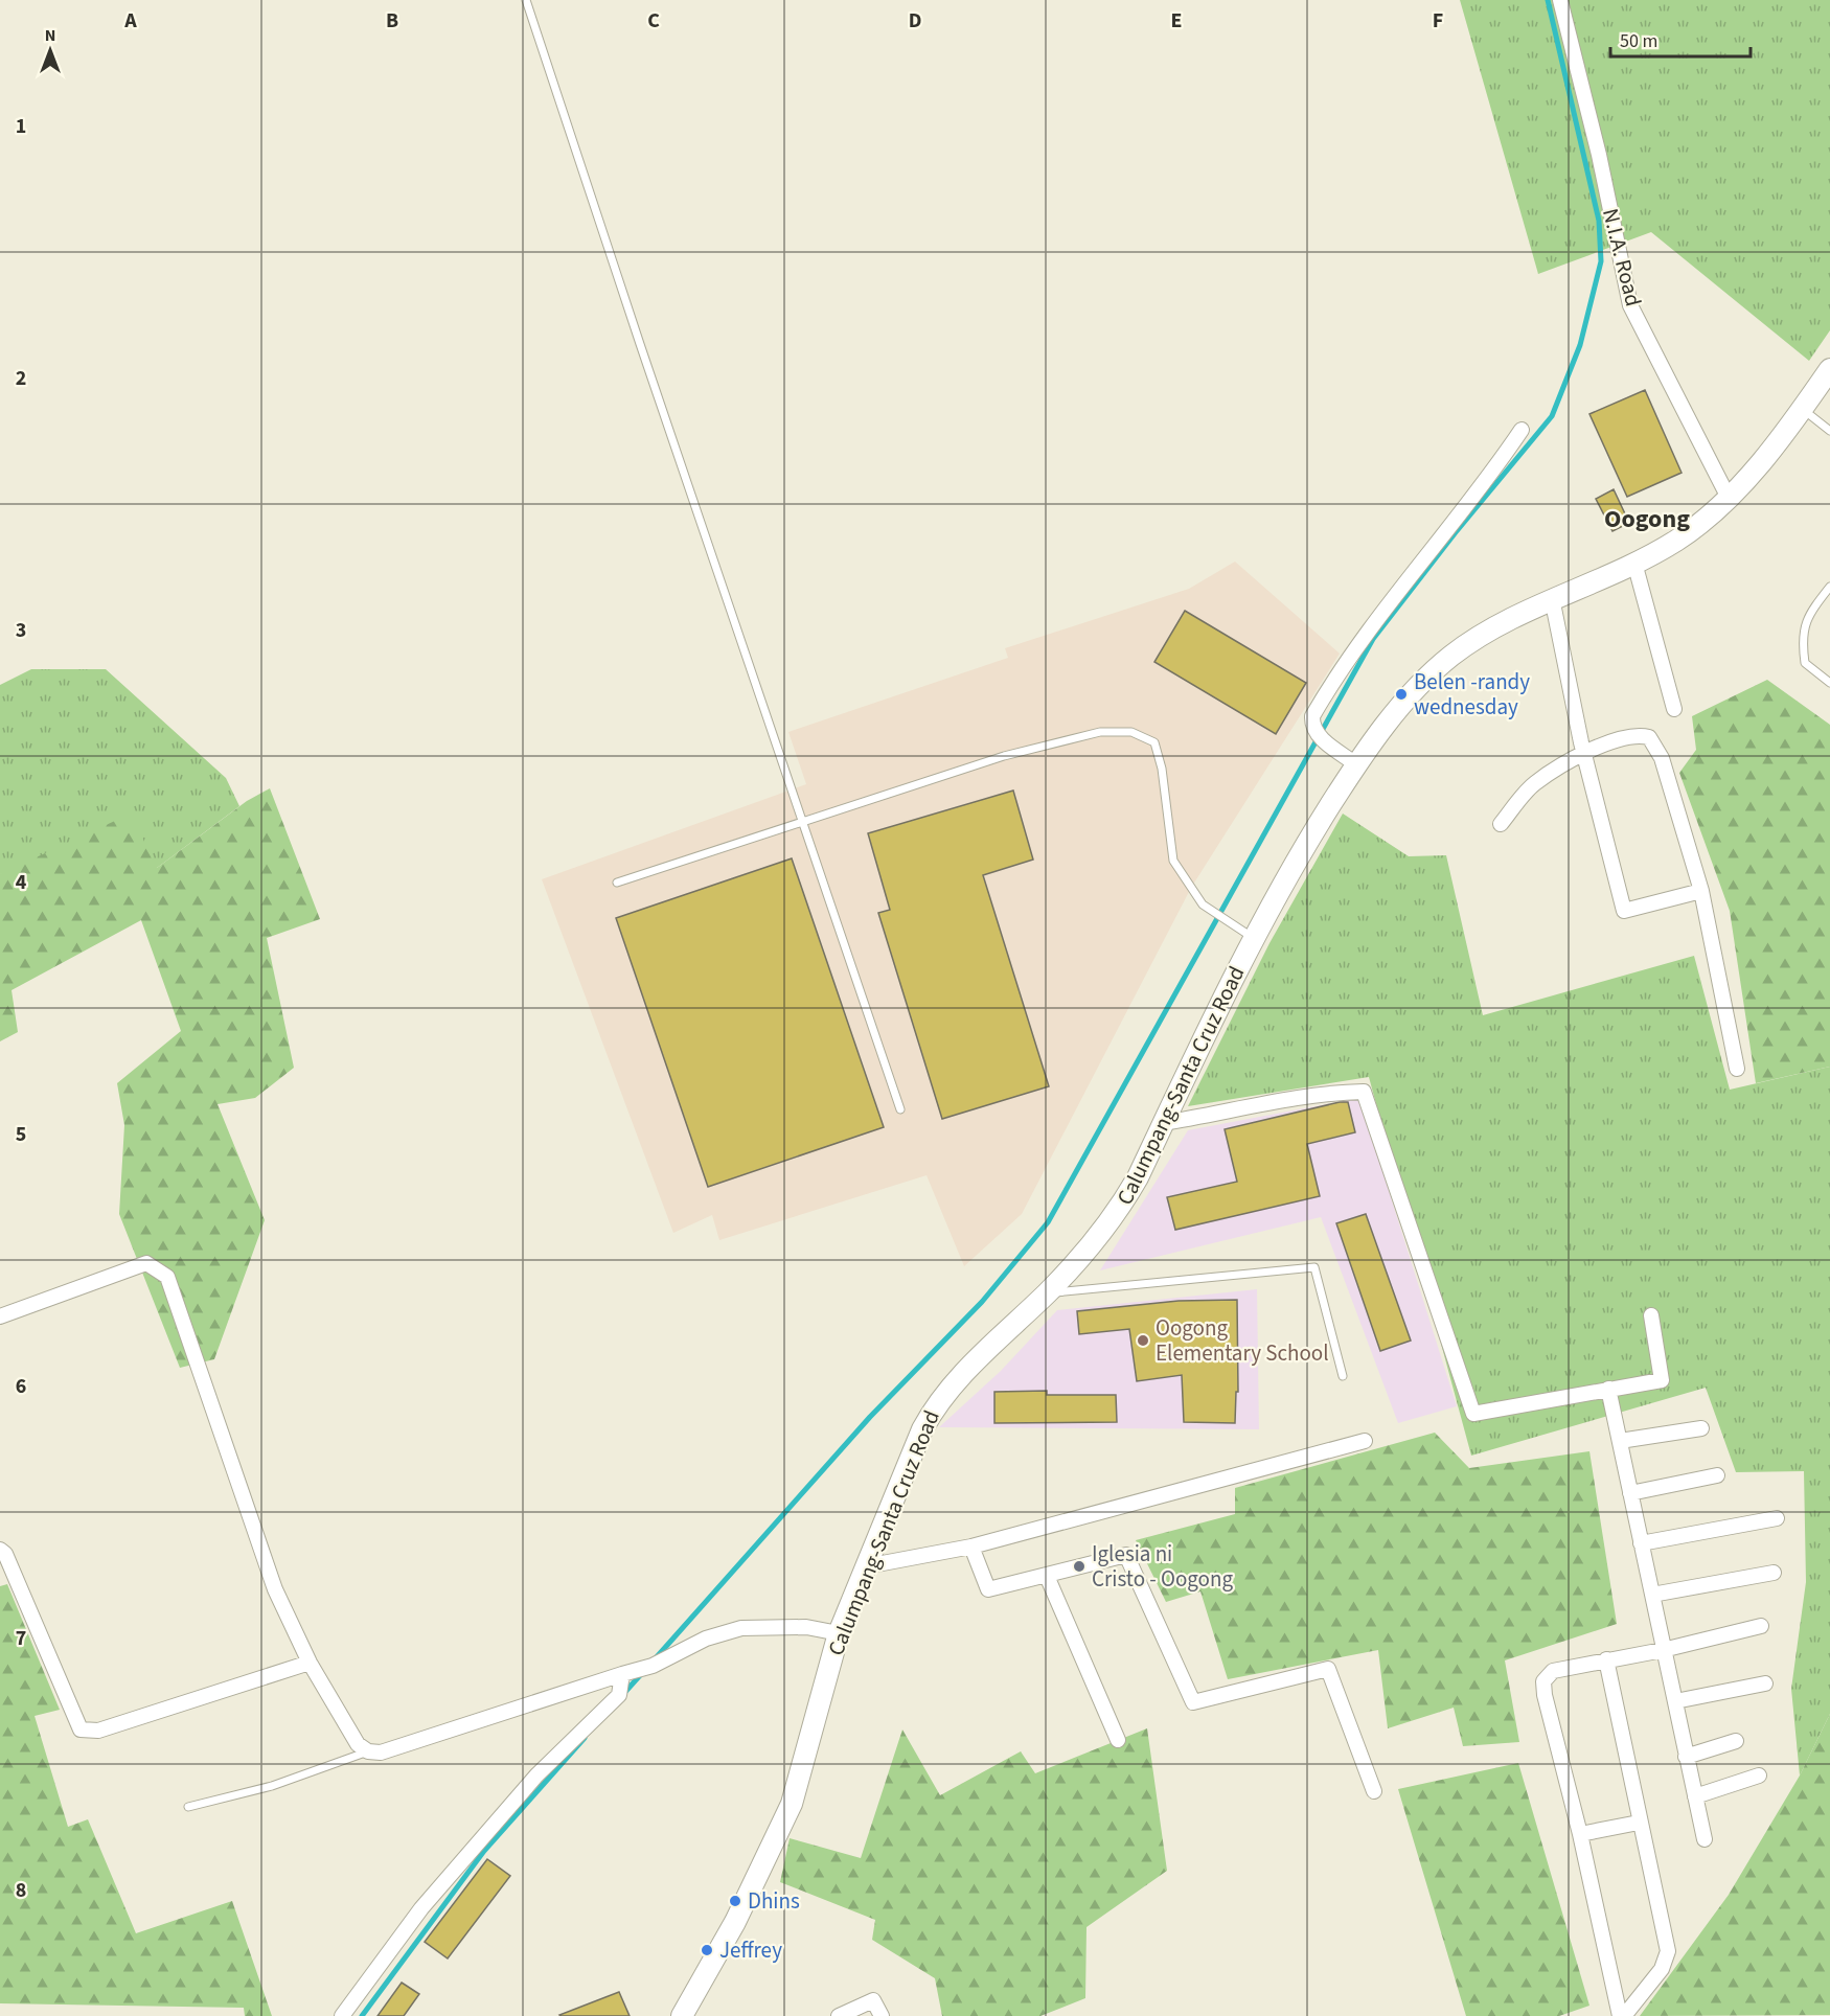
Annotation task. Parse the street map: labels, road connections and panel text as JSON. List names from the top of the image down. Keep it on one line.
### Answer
{"streets":{"main road":["Calumpang-Santa Cruz Road"],"street":["N.I.A. Road"]},"crossings":[["N.I.A. Road","Calumpang-Santa Cruz Road"]],"districts":["Oogong"],"places":["Belen -randy wednesday","Oogong Elementary School","Iglesia ni Cristo - Oogong","Dhins","Jeffrey"],"scale_bar":"50 m","north":"top","grid":{"columns":["A","B","C","D","E","F"],"rows":["1","2","3","4","5","6","7","8"]}}
